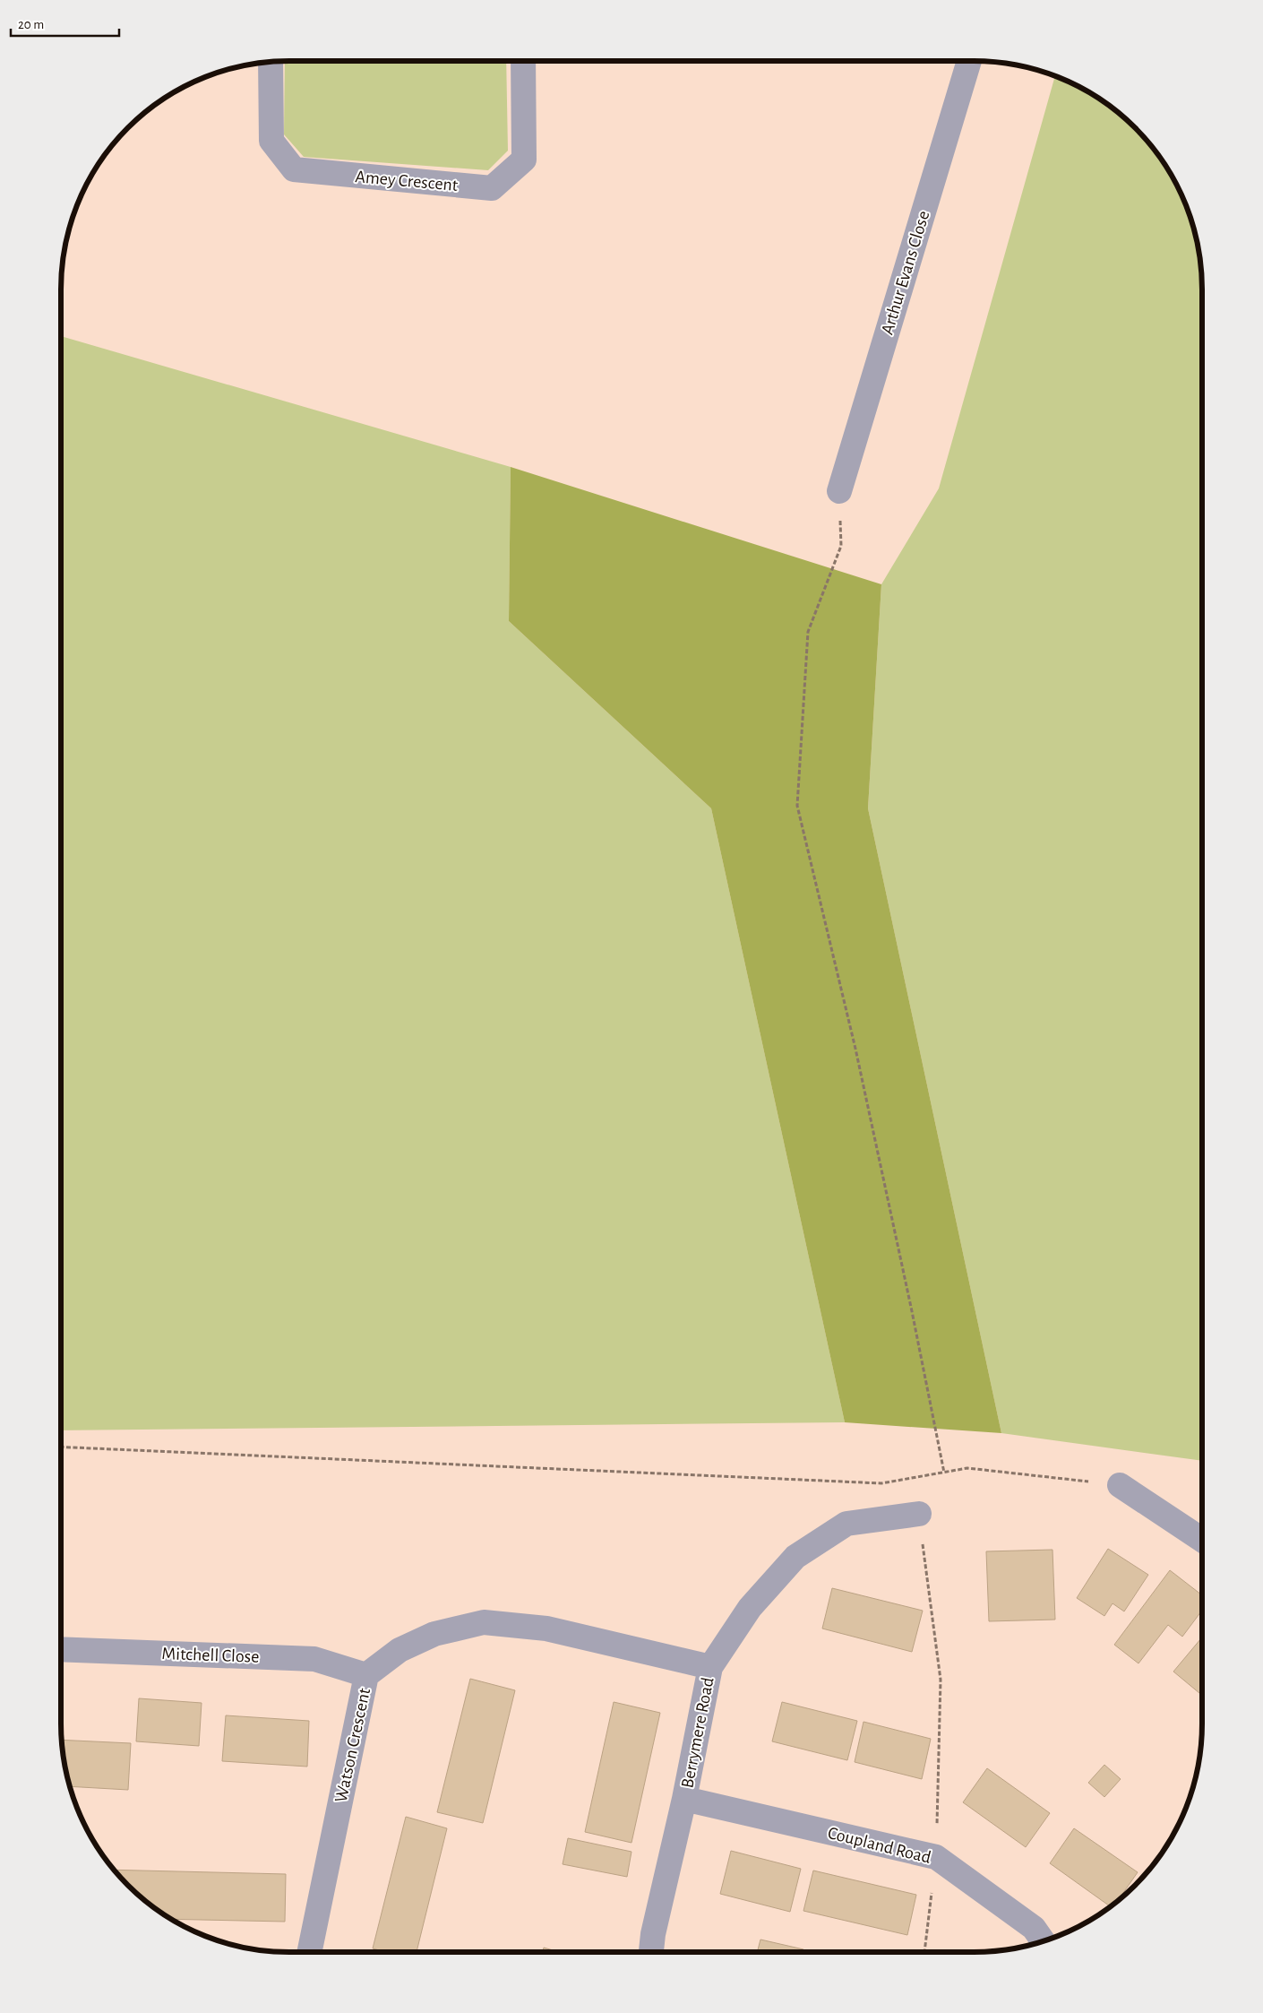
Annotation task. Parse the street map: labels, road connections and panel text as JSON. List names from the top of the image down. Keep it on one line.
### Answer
{"streets":{"street":["Amey Crescent","Arthur Evans Close","Mitchell Close","Berrymere Road","Watson Crescent","Coupland Road"]},"crossings":[["Mitchell Close","Watson Crescent"],["Berrymere Road","Watson Crescent"],["Berrymere Road","Coupland Road"]],"scale_bar":"20 m"}
